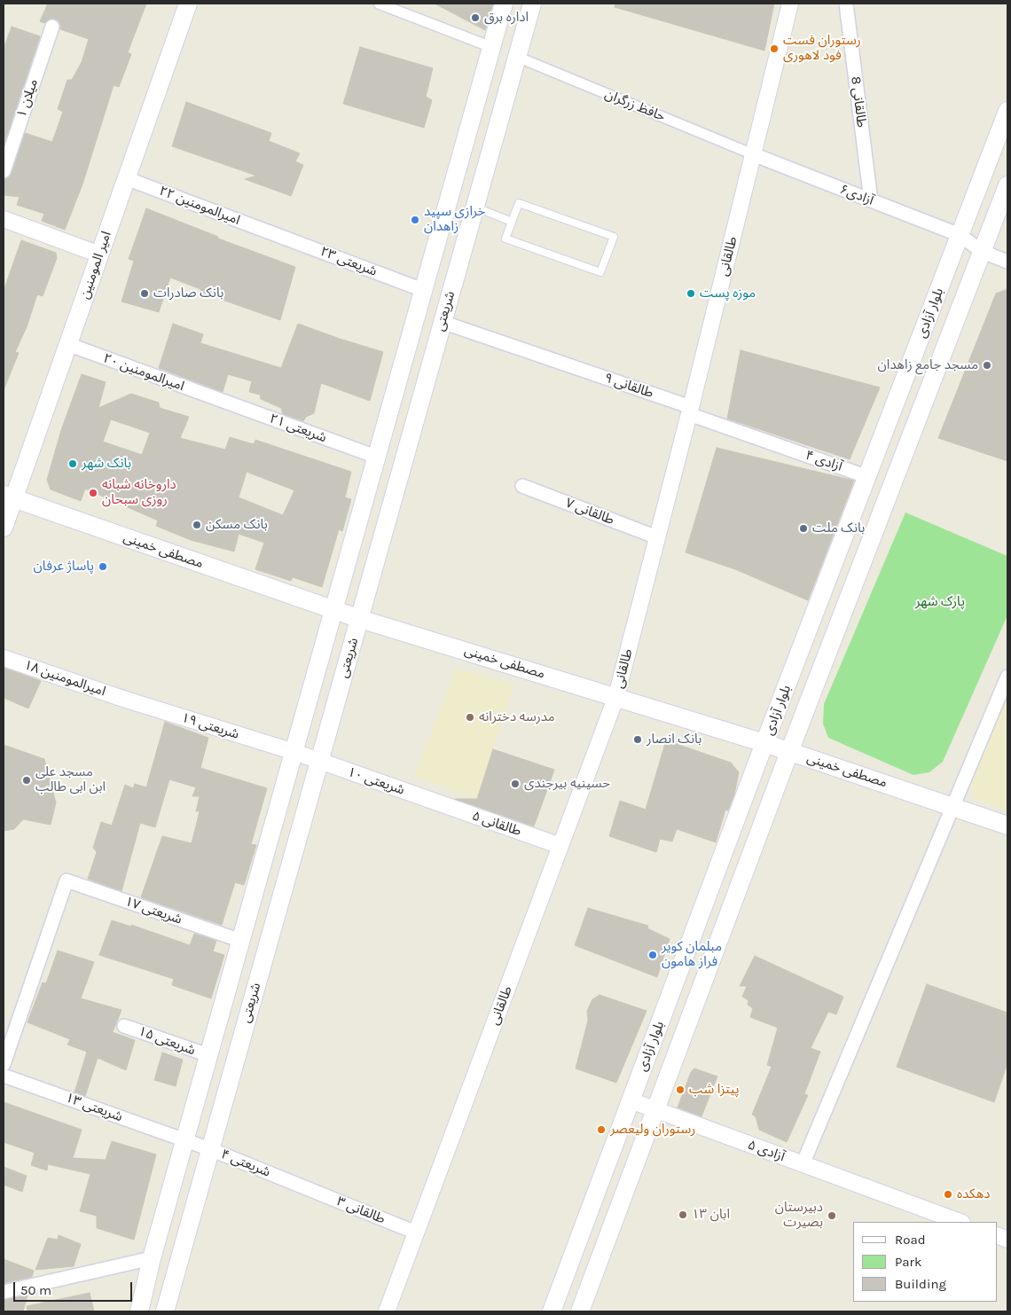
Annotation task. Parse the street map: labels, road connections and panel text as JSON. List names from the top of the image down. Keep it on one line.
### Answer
{"streets":{"main road":["امیر المومنین","شریعتی","بلوار آزادی","مصطفی خمینی"],"street":["میلان ۱","طالقانی 8","حافظ زرگران","آزادی۶","امیرالمومنین ۲۲","طالقانی","شریعتی ۲۳","امیرالمومنین ۲۰","طالقانی ۹","شریعتی ۲۱","آزادی ۴","طالقانی ۷","امیرالمومنین ۱۸","شریعتی ۱۹","شریعتی ۱۰","طالقانی ۵","شریعتی ۱۷","شریعتی ۱۵","شریعتی ۱۳","آزادی ۵","شریعتی ۴","طالقانی ۳"]},"crossings":[["طالقانی 8","آزادی۶"],["حافظ زرگران","آزادی۶"],["حافظ زرگران","طالقانی"],["حافظ زرگران","شریعتی"],["آزادی۶","طالقانی"],["آزادی۶","بلوار آزادی"],["امیرالمومنین ۲۲","شریعتی ۲۳"],["امیرالمومنین ۲۲","امیر المومنین"],["طالقانی","طالقانی ۹"],["طالقانی","طالقانی ۷"],["طالقانی","مصطفی خمینی"],["طالقانی","طالقانی ۵"],["طالقانی","طالقانی ۳"],["شریعتی ۲۳","شریعتی"],["امیر المومنین","امیرالمومنین ۲۰"],["امیر المومنین","مصطفی خمینی"],["شریعتی","طالقانی ۹"],["شریعتی","شریعتی ۲۱"],["شریعتی","مصطفی خمینی"],["شریعتی","شریعتی ۱۹"],["شریعتی","شریعتی ۱۰"],["شریعتی","شریعتی ۱۷"],["شریعتی","شریعتی ۱۵"],["شریعتی","شریعتی ۱۳"],["شریعتی","شریعتی ۴"],["بلوار آزادی","آزادی ۴"],["بلوار آزادی","مصطفی خمینی"],["بلوار آزادی","آزادی ۵"],["امیرالمومنین ۲۰","شریعتی ۲۱"],["طالقانی ۹","آزادی ۴"],["امیرالمومنین ۱۸","شریعتی ۱۹"],["شریعتی ۱۹","شریعتی ۱۰"],["شریعتی ۱۰","طالقانی ۵"],["شریعتی ۱۳","شریعتی ۴"],["شریعتی ۴","طالقانی ۳"]],"parks":["پارک شهر"],"places":["اداره برق","رستوران فست فود لاهوری","خرازی سپید زاهدان","بانک صادرات","موزه پست","مسجد جامع زاهدان","بانک شهر","داروخانه شبانه روزی سبحان","بانک مسکن","بانک ملت","پاساژ عرفان","مدرسه دخترانه","بانک انصار","مسجد علی ابن ابی طالب","حسینیه بیرجندی","مبلمان کویر فراز هامون","پیتزا شب","رستوران ولیعصر","دهکده","۱۳ ابان","دبیرستان بصیرت"],"legend":["Road","Park","Building"],"scale_bar":"50 m"}
